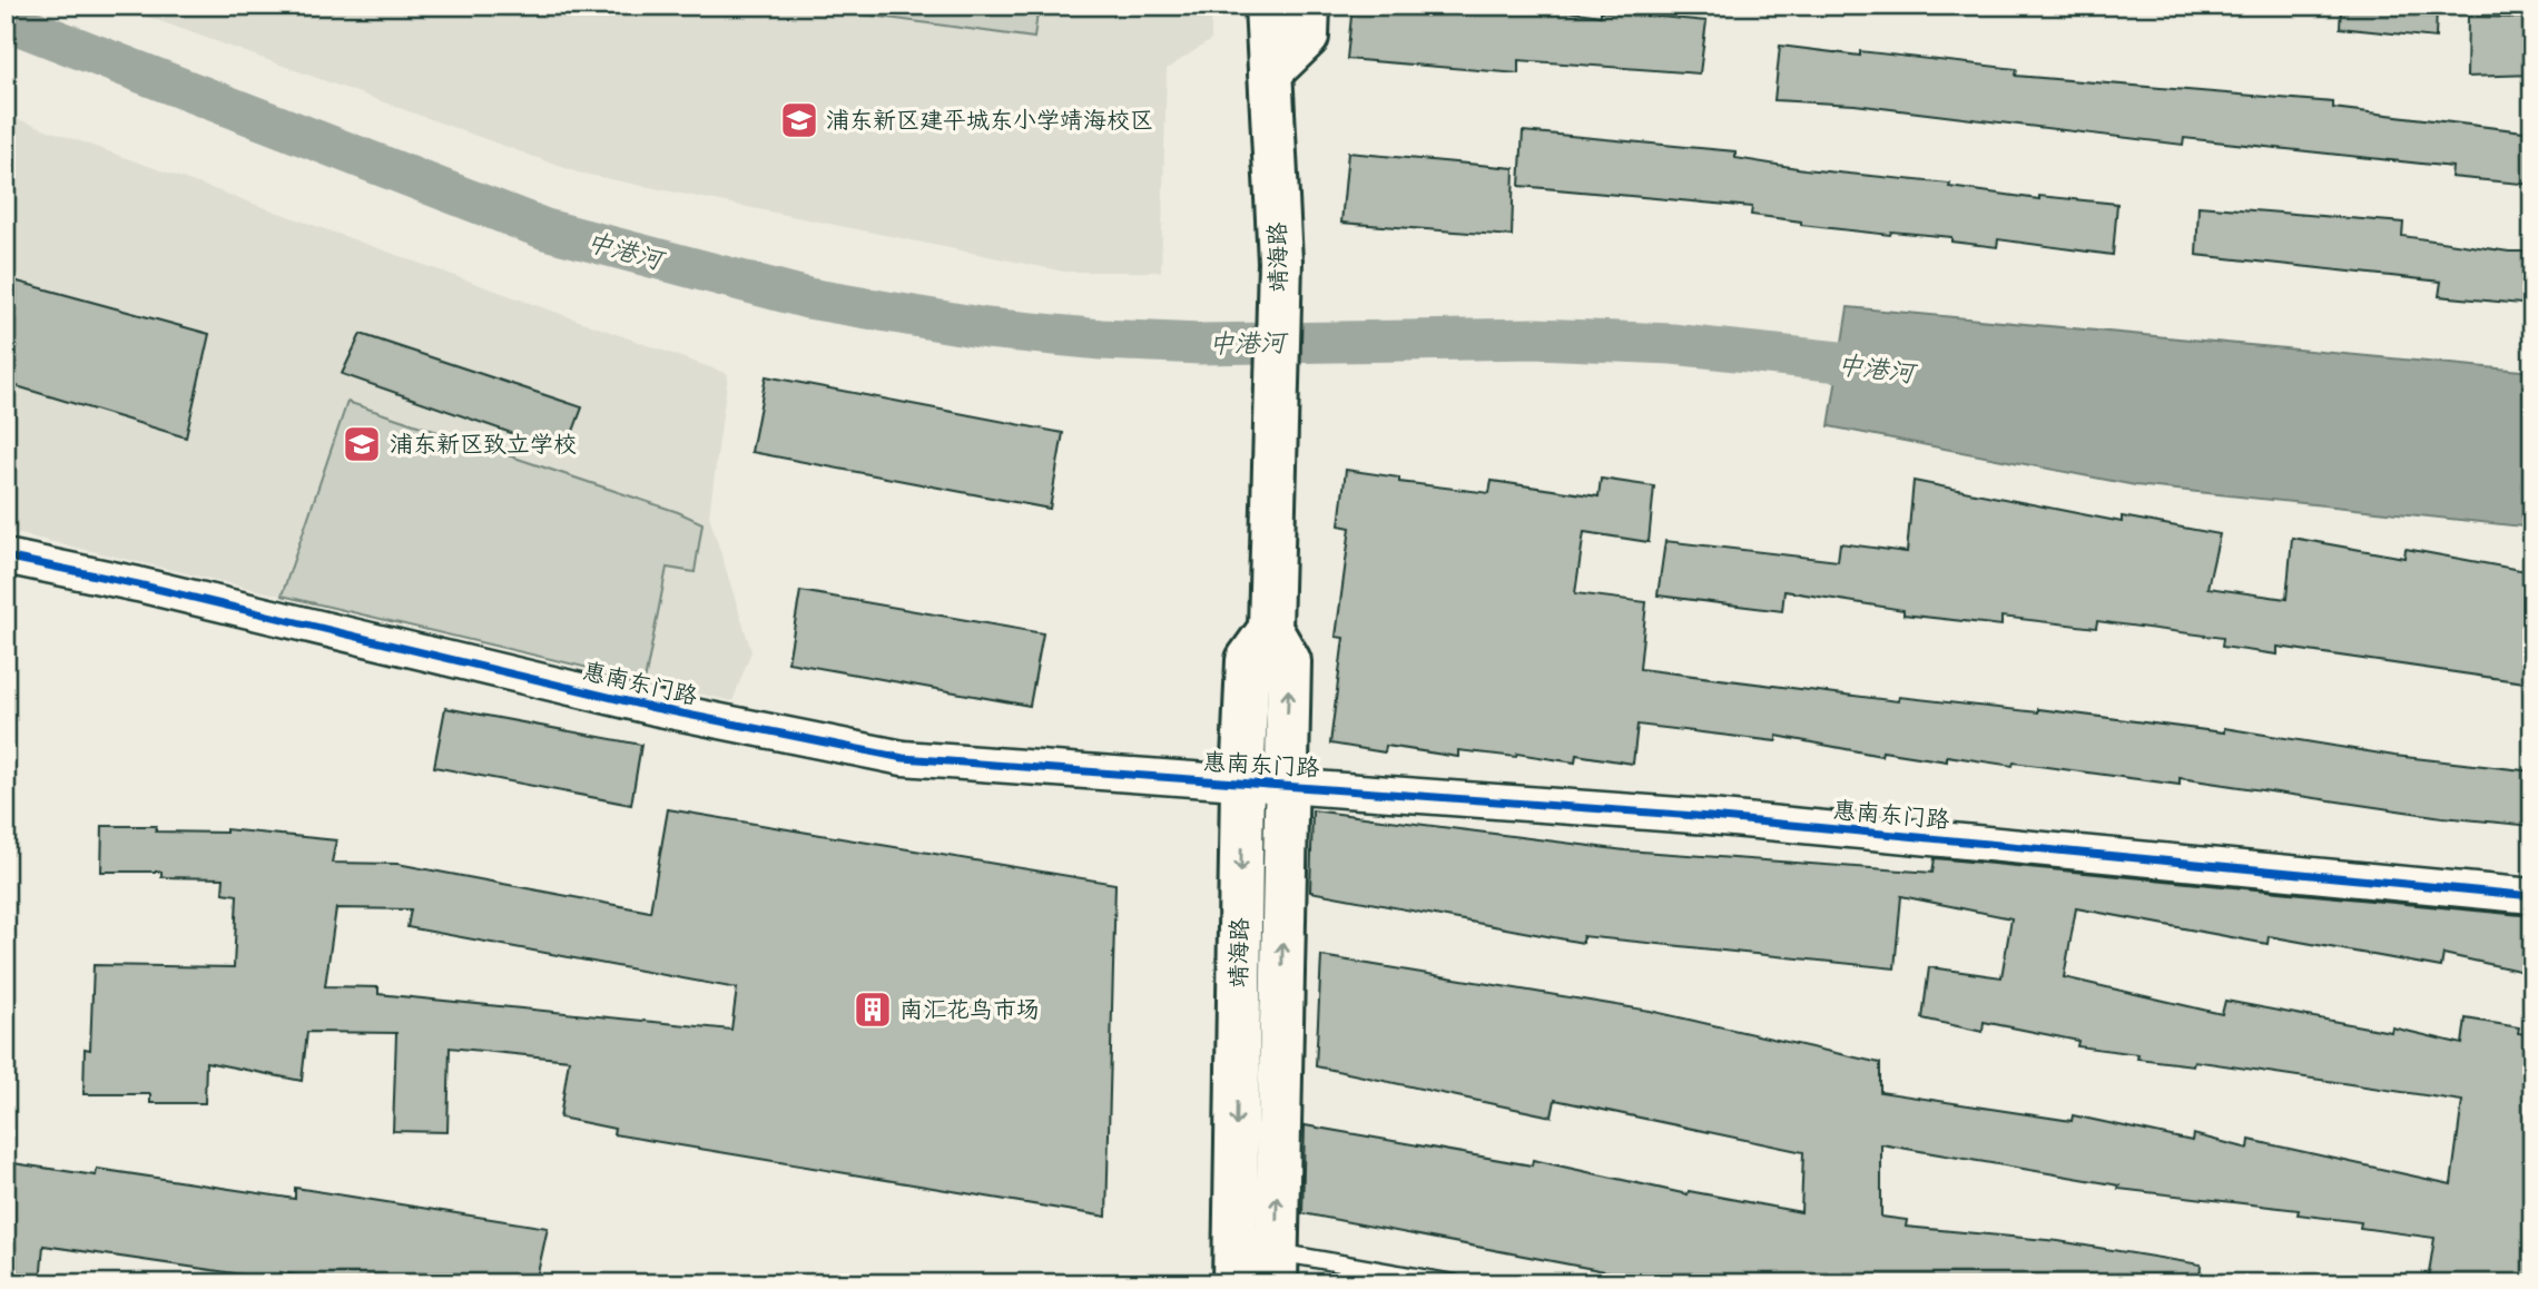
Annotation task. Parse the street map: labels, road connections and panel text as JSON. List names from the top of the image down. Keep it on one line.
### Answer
{"streets":{"main road":["靖海路"],"street":["惠南东门路"]},"crossings":[["靖海路","惠南东门路"]],"water":["中港河"],"places":{"school or university":["浦东新区建平城东小学靖海校区","浦东新区致立学校"],"building":["南汇花鸟市场"]}}
